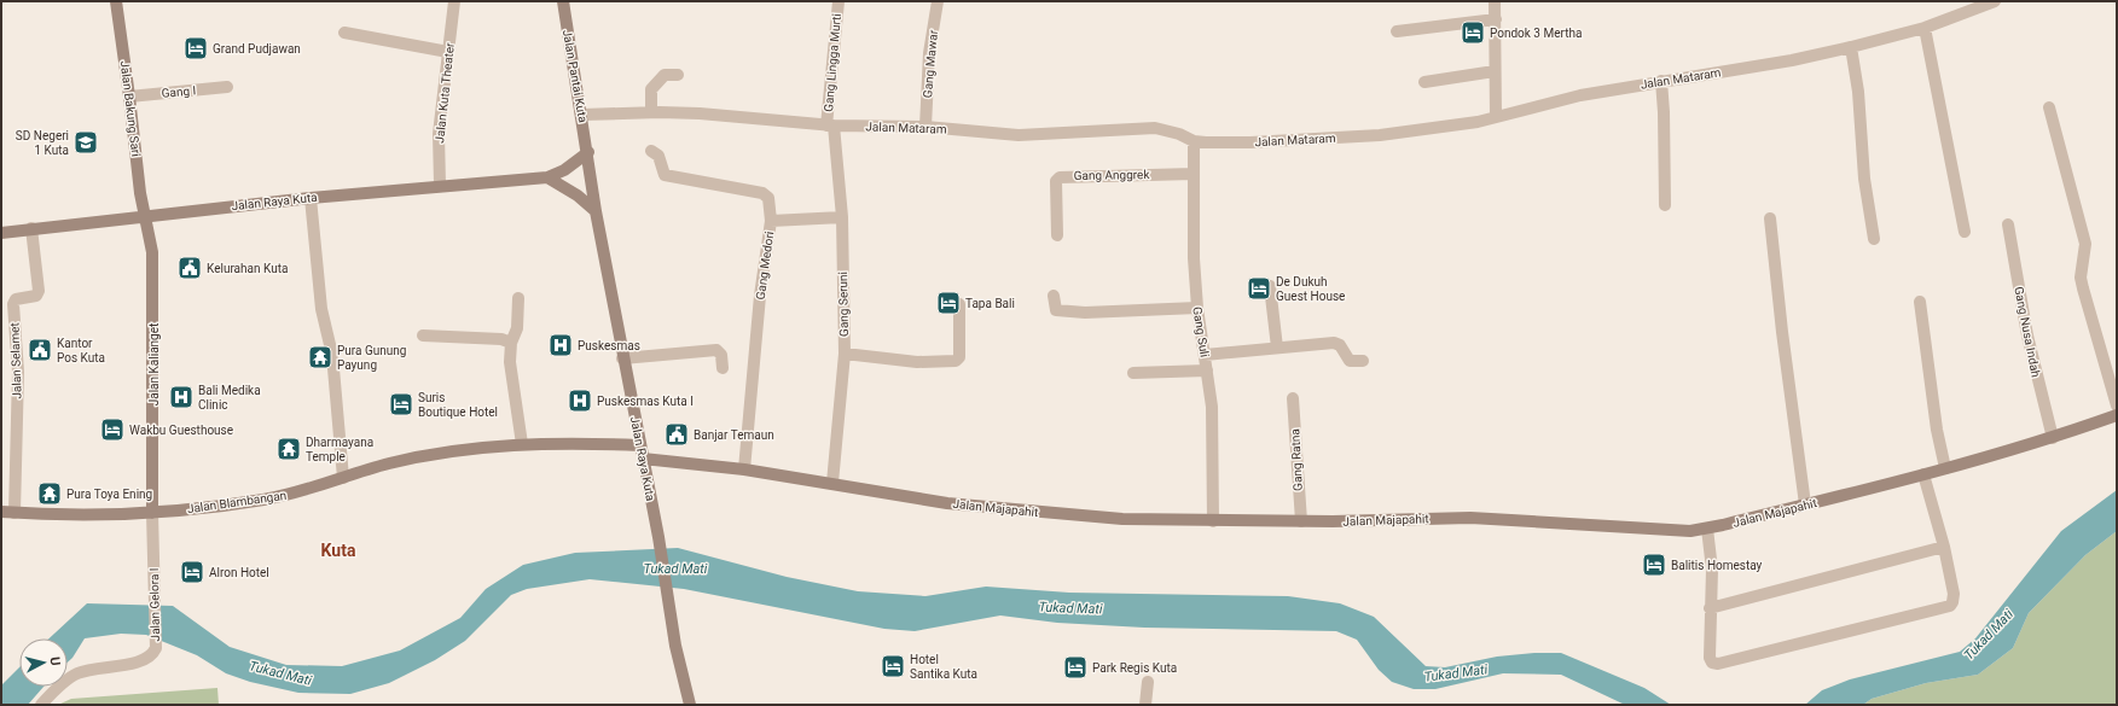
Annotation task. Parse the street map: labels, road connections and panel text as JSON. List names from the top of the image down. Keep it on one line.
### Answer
{"streets":{"main road":["Jalan Pantai Kuta","Jalan Bakung Sari","Jalan Raya Kuta","Jalan Kalianget","Jalan Blambangan","Jalan Majapahit"],"street":["Gang Lingga Murti","Gang Mawar","Jalan Mataram","Gang I","Jalan Kuta Theater","Gang Anggrek","Gang Medori","Gang Seruni","Gang Suli","Gang Nusa Indah","Jalan Selamet","Gang Ratna","Jalan Gelora I"]},"crossings":[["Gang Lingga Murti","Jalan Mataram"],["Gang Lingga Murti","Gang Seruni"],["Gang Mawar","Jalan Mataram"],["Jalan Pantai Kuta","Jalan Mataram"],["Jalan Pantai Kuta","Jalan Raya Kuta"],["Jalan Mataram","Gang Seruni"],["Jalan Mataram","Gang Suli"],["Gang I","Jalan Bakung Sari"],["Jalan Kuta Theater","Jalan Raya Kuta"],["Jalan Bakung Sari","Jalan Raya Kuta"],["Jalan Bakung Sari","Jalan Kalianget"],["Gang Anggrek","Gang Suli"],["Jalan Raya Kuta","Jalan Selamet"],["Jalan Raya Kuta","Jalan Kalianget"],["Jalan Raya Kuta","Jalan Blambangan"],["Jalan Raya Kuta","Jalan Majapahit"],["Gang Medori","Jalan Majapahit"],["Gang Seruni","Jalan Majapahit"],["Gang Suli","Jalan Majapahit"],["Gang Nusa Indah","Jalan Majapahit"],["Jalan Selamet","Jalan Blambangan"],["Jalan Kalianget","Jalan Blambangan"],["Jalan Kalianget","Jalan Gelora I"],["Gang Ratna","Jalan Majapahit"],["Jalan Blambangan","Jalan Gelora I"]],"districts":["Kuta"],"water":["Tukad Mati"],"places":{"hotel":["Pondok 3 Mertha","Grand Pudjawan","De Dukuh Guest House","Tapa Bali","Suris Boutique Hotel","Wakbu Guesthouse","Balitis Homestay","Alron Hotel","Hotel Santika Kuta","Park Regis Kuta"],"school or university":["SD Negeri 1 Kuta"],"public building":["Kelurahan Kuta","Kantor Pos Kuta","Banjar Temaun"],"hospital":["Puskesmas","Bali Medika Clinic","Puskesmas Kuta I"],"temple":["Pura Gunung Payung","Dharmayana Temple","Pura Toya Ening"]},"north":"right"}
